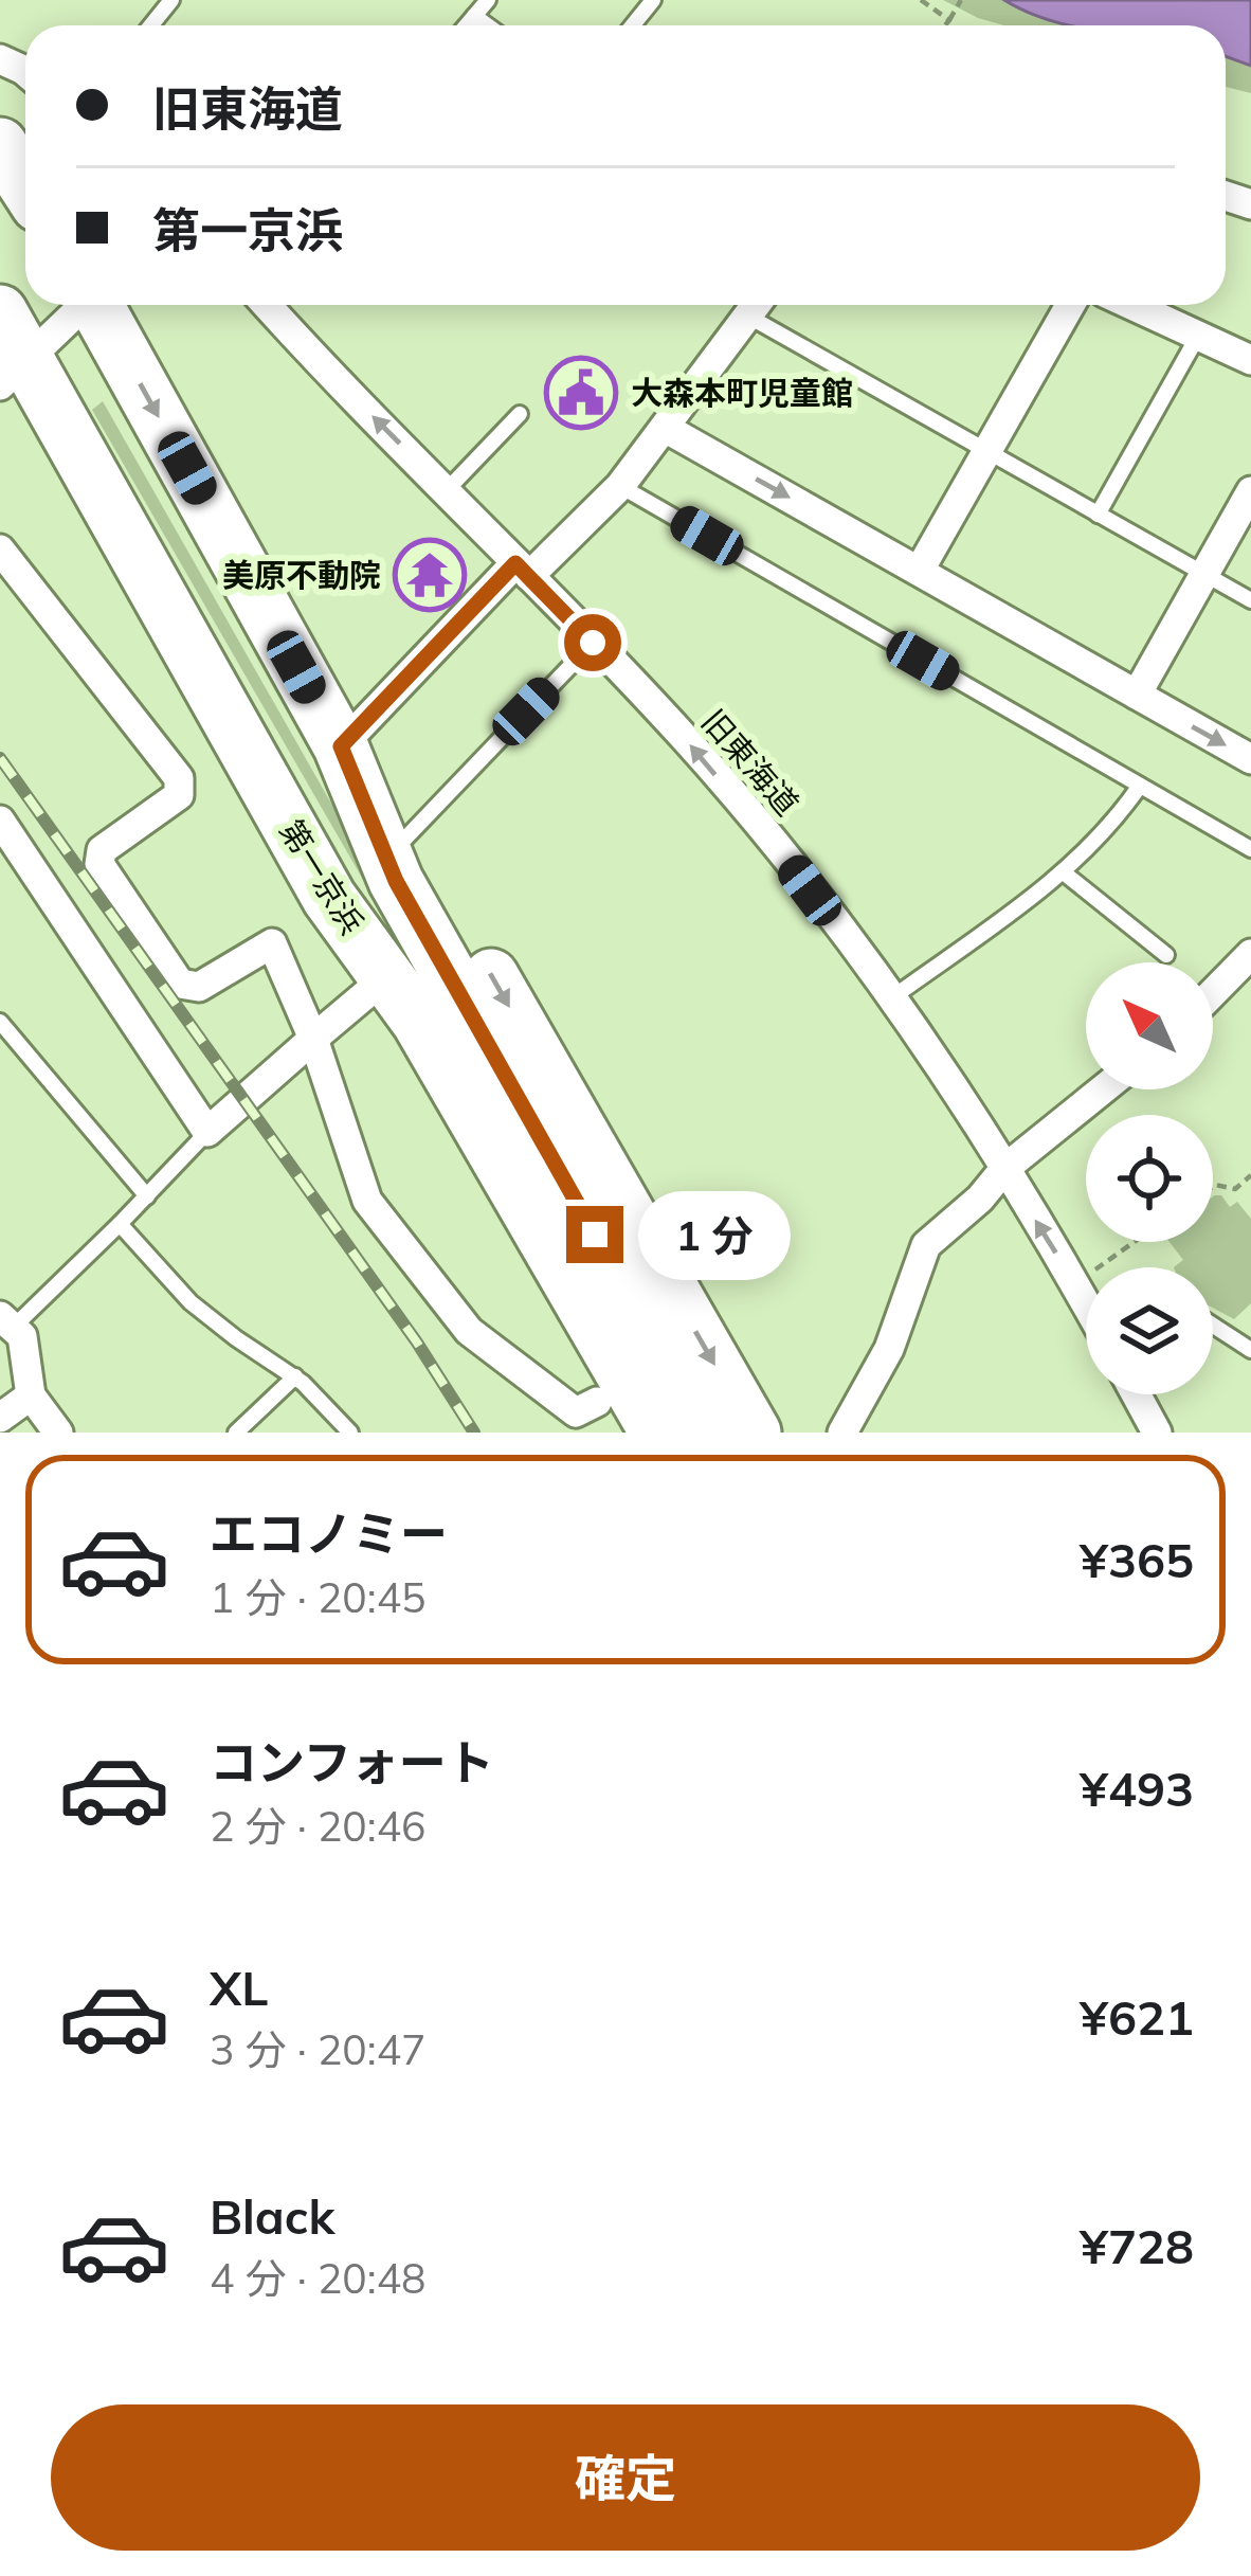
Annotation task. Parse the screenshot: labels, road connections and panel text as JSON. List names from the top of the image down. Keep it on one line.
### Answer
{"streets":{"highway":["第一京浜"],"street":["旧東海道"]},"one_way":["旧東海道"],"places":{"public building":["大森本町児童館"],"temple":["美原不動院"]},"north":"top left","page":{"banner":["旧東海道","第一京浜"],"bubble":"1 分","list":[{"name":"エコノミー","note":"1 分 · 20:45","value":"¥365"},{"name":"コンフォート","note":"2 分 · 20:46","value":"¥493"},{"name":"XL","note":"3 分 · 20:47","value":"¥621"},{"name":"Black","note":"4 分 · 20:48","value":"¥728"}],"buttons":"確定"}}
